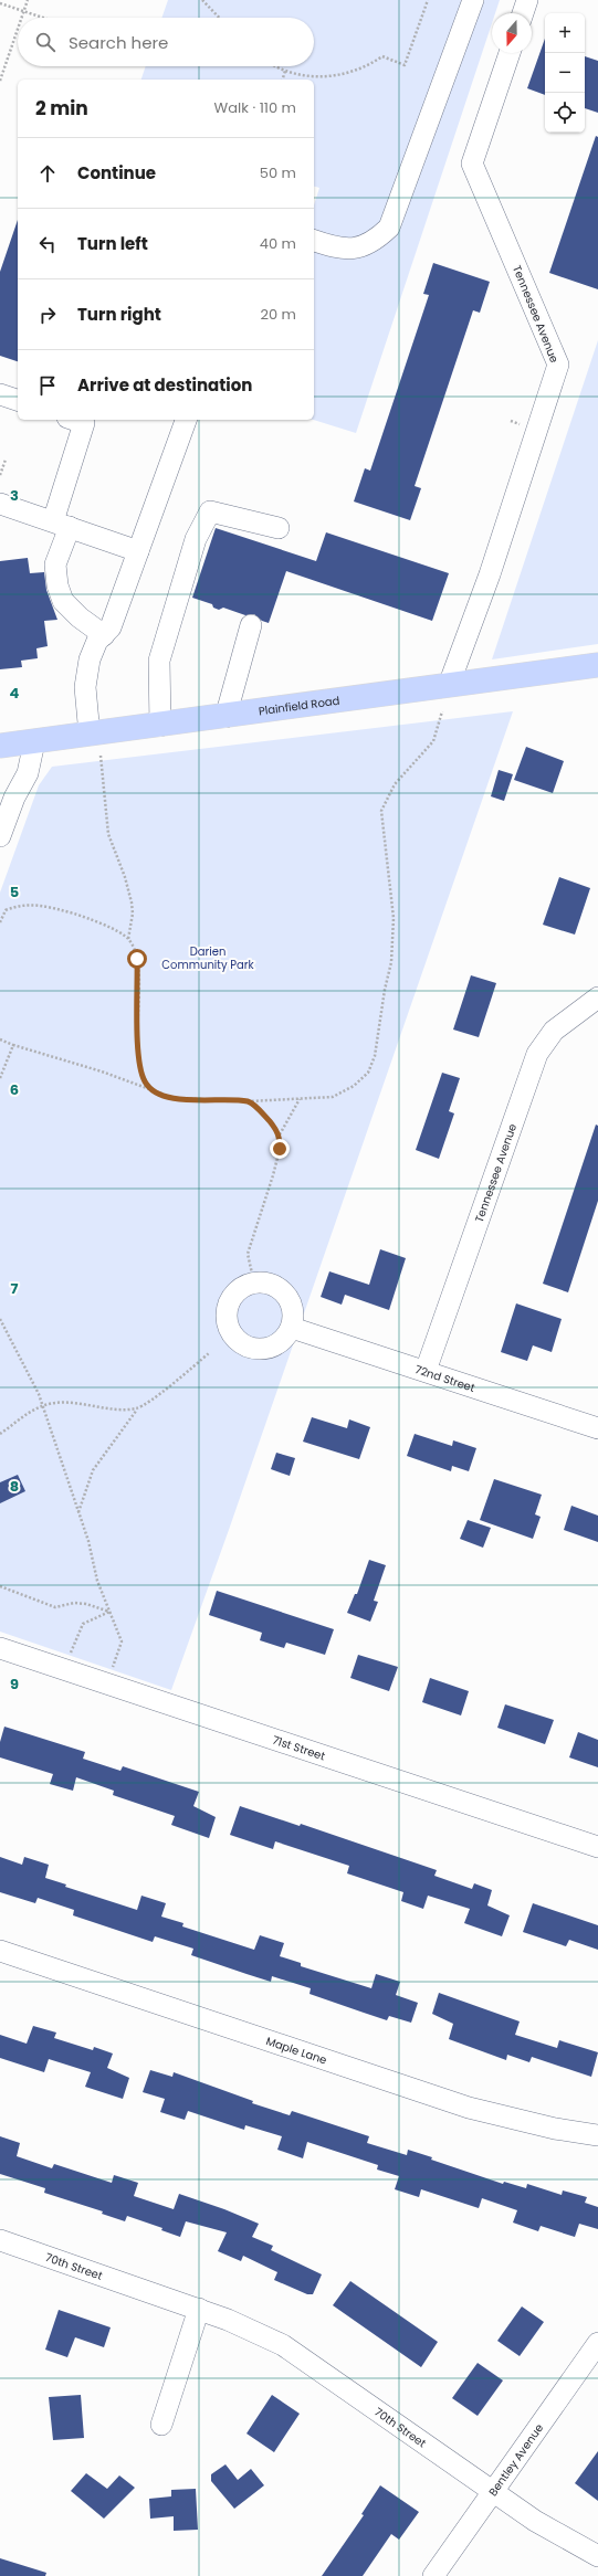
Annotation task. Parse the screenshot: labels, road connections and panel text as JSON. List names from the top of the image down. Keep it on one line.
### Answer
{"streets":{"main road":["Plainfield Road"],"street":["Tennessee Avenue","72nd Street","71st Street","Maple Lane","70th Street","Bentley Avenue"]},"crossings":[["Tennessee Avenue","Plainfield Road"],["Tennessee Avenue","72nd Street"],["70th Street","Bentley Avenue"]],"parks":["Darien Community Park"],"north":"bottom","page":{"map_buttons":["+","−"],"search":"Search here","heading":["2 min","Walk · 110 m"],"list":[["Continue","50 m"],["Turn left","40 m"],["Turn right","20 m"],"Arrive at destination"]},"grid":{"rows":["3","4","5","6","7","8","9"]}}
